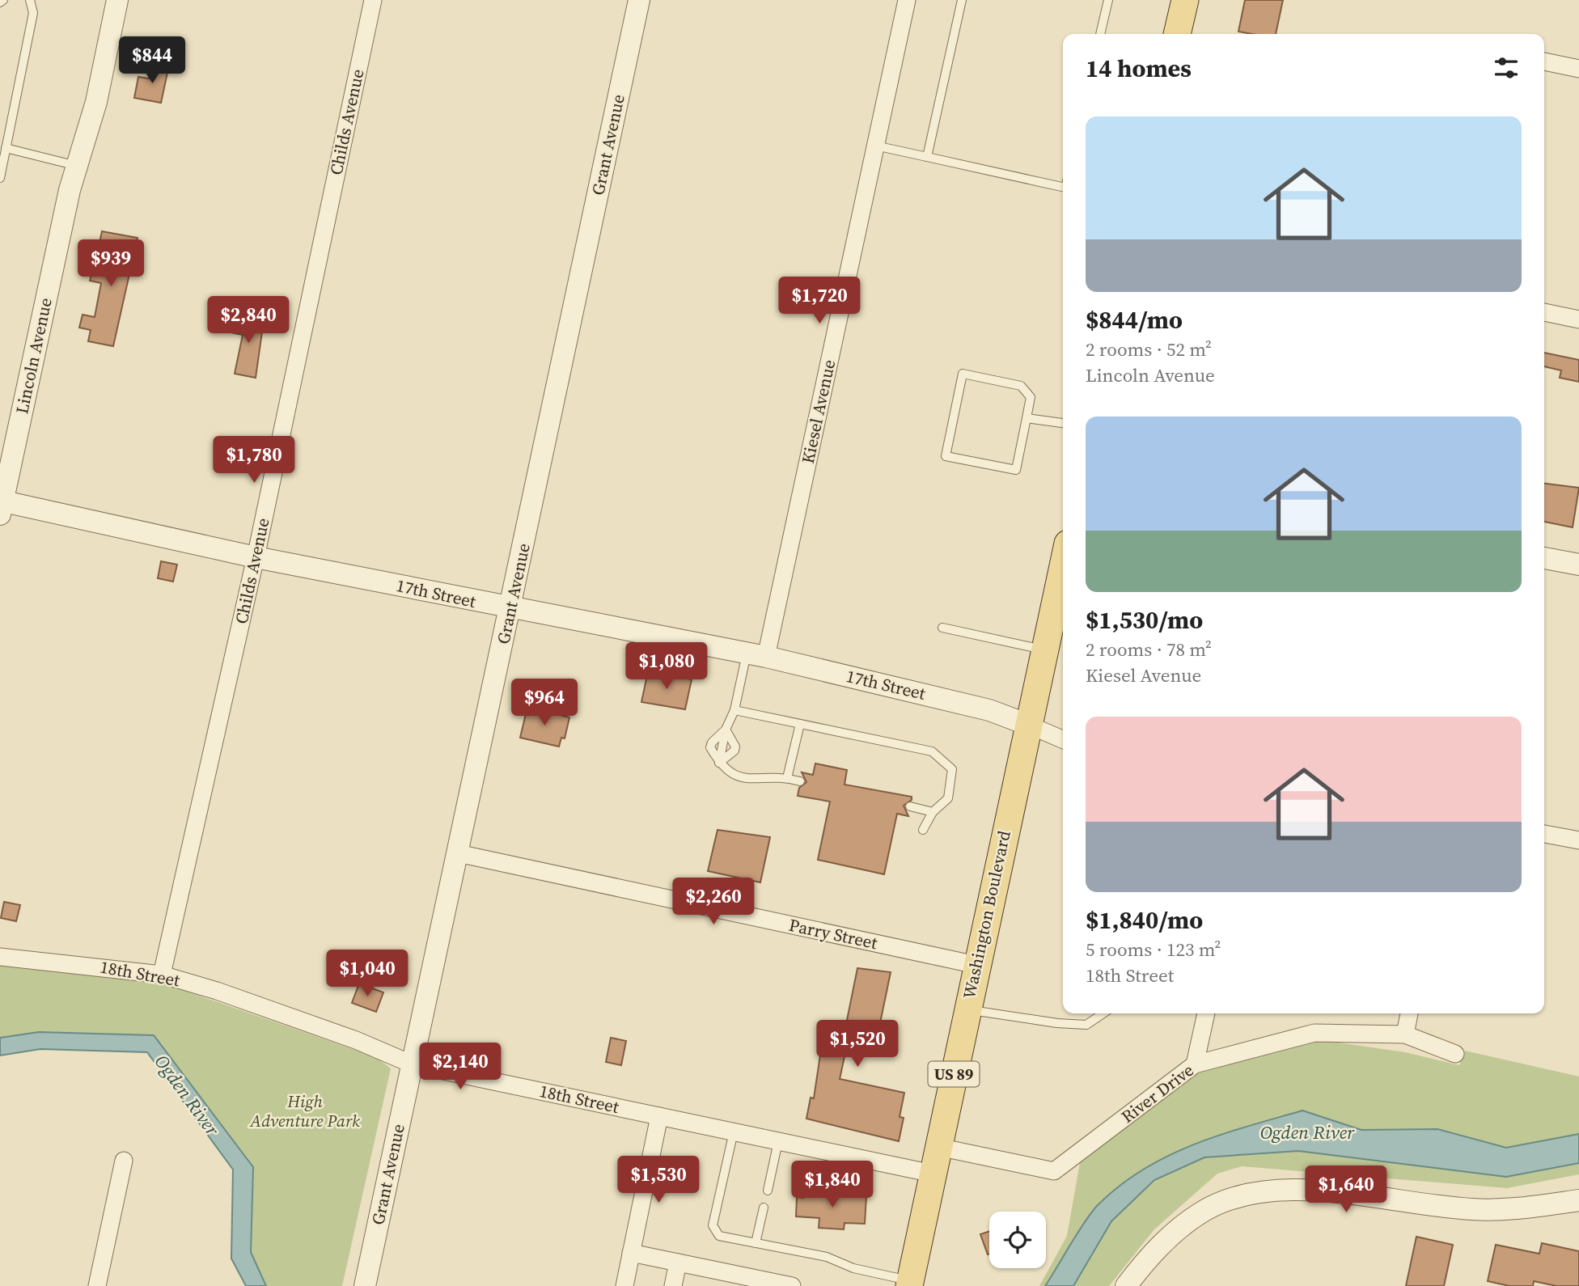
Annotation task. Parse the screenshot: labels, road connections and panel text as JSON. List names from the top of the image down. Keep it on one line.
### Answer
{"streets":{"main road":["Washington Boulevard","US 89"],"street":["Childs Avenue","Grant Avenue","Lincoln Avenue","Kiesel Avenue","17th Street","Parry Street","18th Street","River Drive"]},"crossings":[["Childs Avenue","17th Street"],["Childs Avenue","18th Street"],["Grant Avenue","17th Street"],["Grant Avenue","Parry Street"],["Grant Avenue","18th Street"],["Lincoln Avenue","17th Street"],["Kiesel Avenue","17th Street"],["17th Street","Washington Boulevard"],["Washington Boulevard","Parry Street"],["Washington Boulevard","18th Street"],["Washington Boulevard","River Drive"]],"water":["Ogden River"],"parks":["High Adventure Park"],"page":{"heading":"14 homes","price":["$844","$939","$1,720","$2,840","$1,780","$1,080","$964","$2,260","$1,040","$1,520","$2,140","$1,530","$1,840","$1,640"],"list":[{"name":"$844/mo","note":"2 rooms · 52 m² · Lincoln Avenue"},{"name":"$1,530/mo","note":"2 rooms · 78 m² · Kiesel Avenue"},{"name":"$1,840/mo","note":"5 rooms · 123 m² · 18th Street"}]}}
